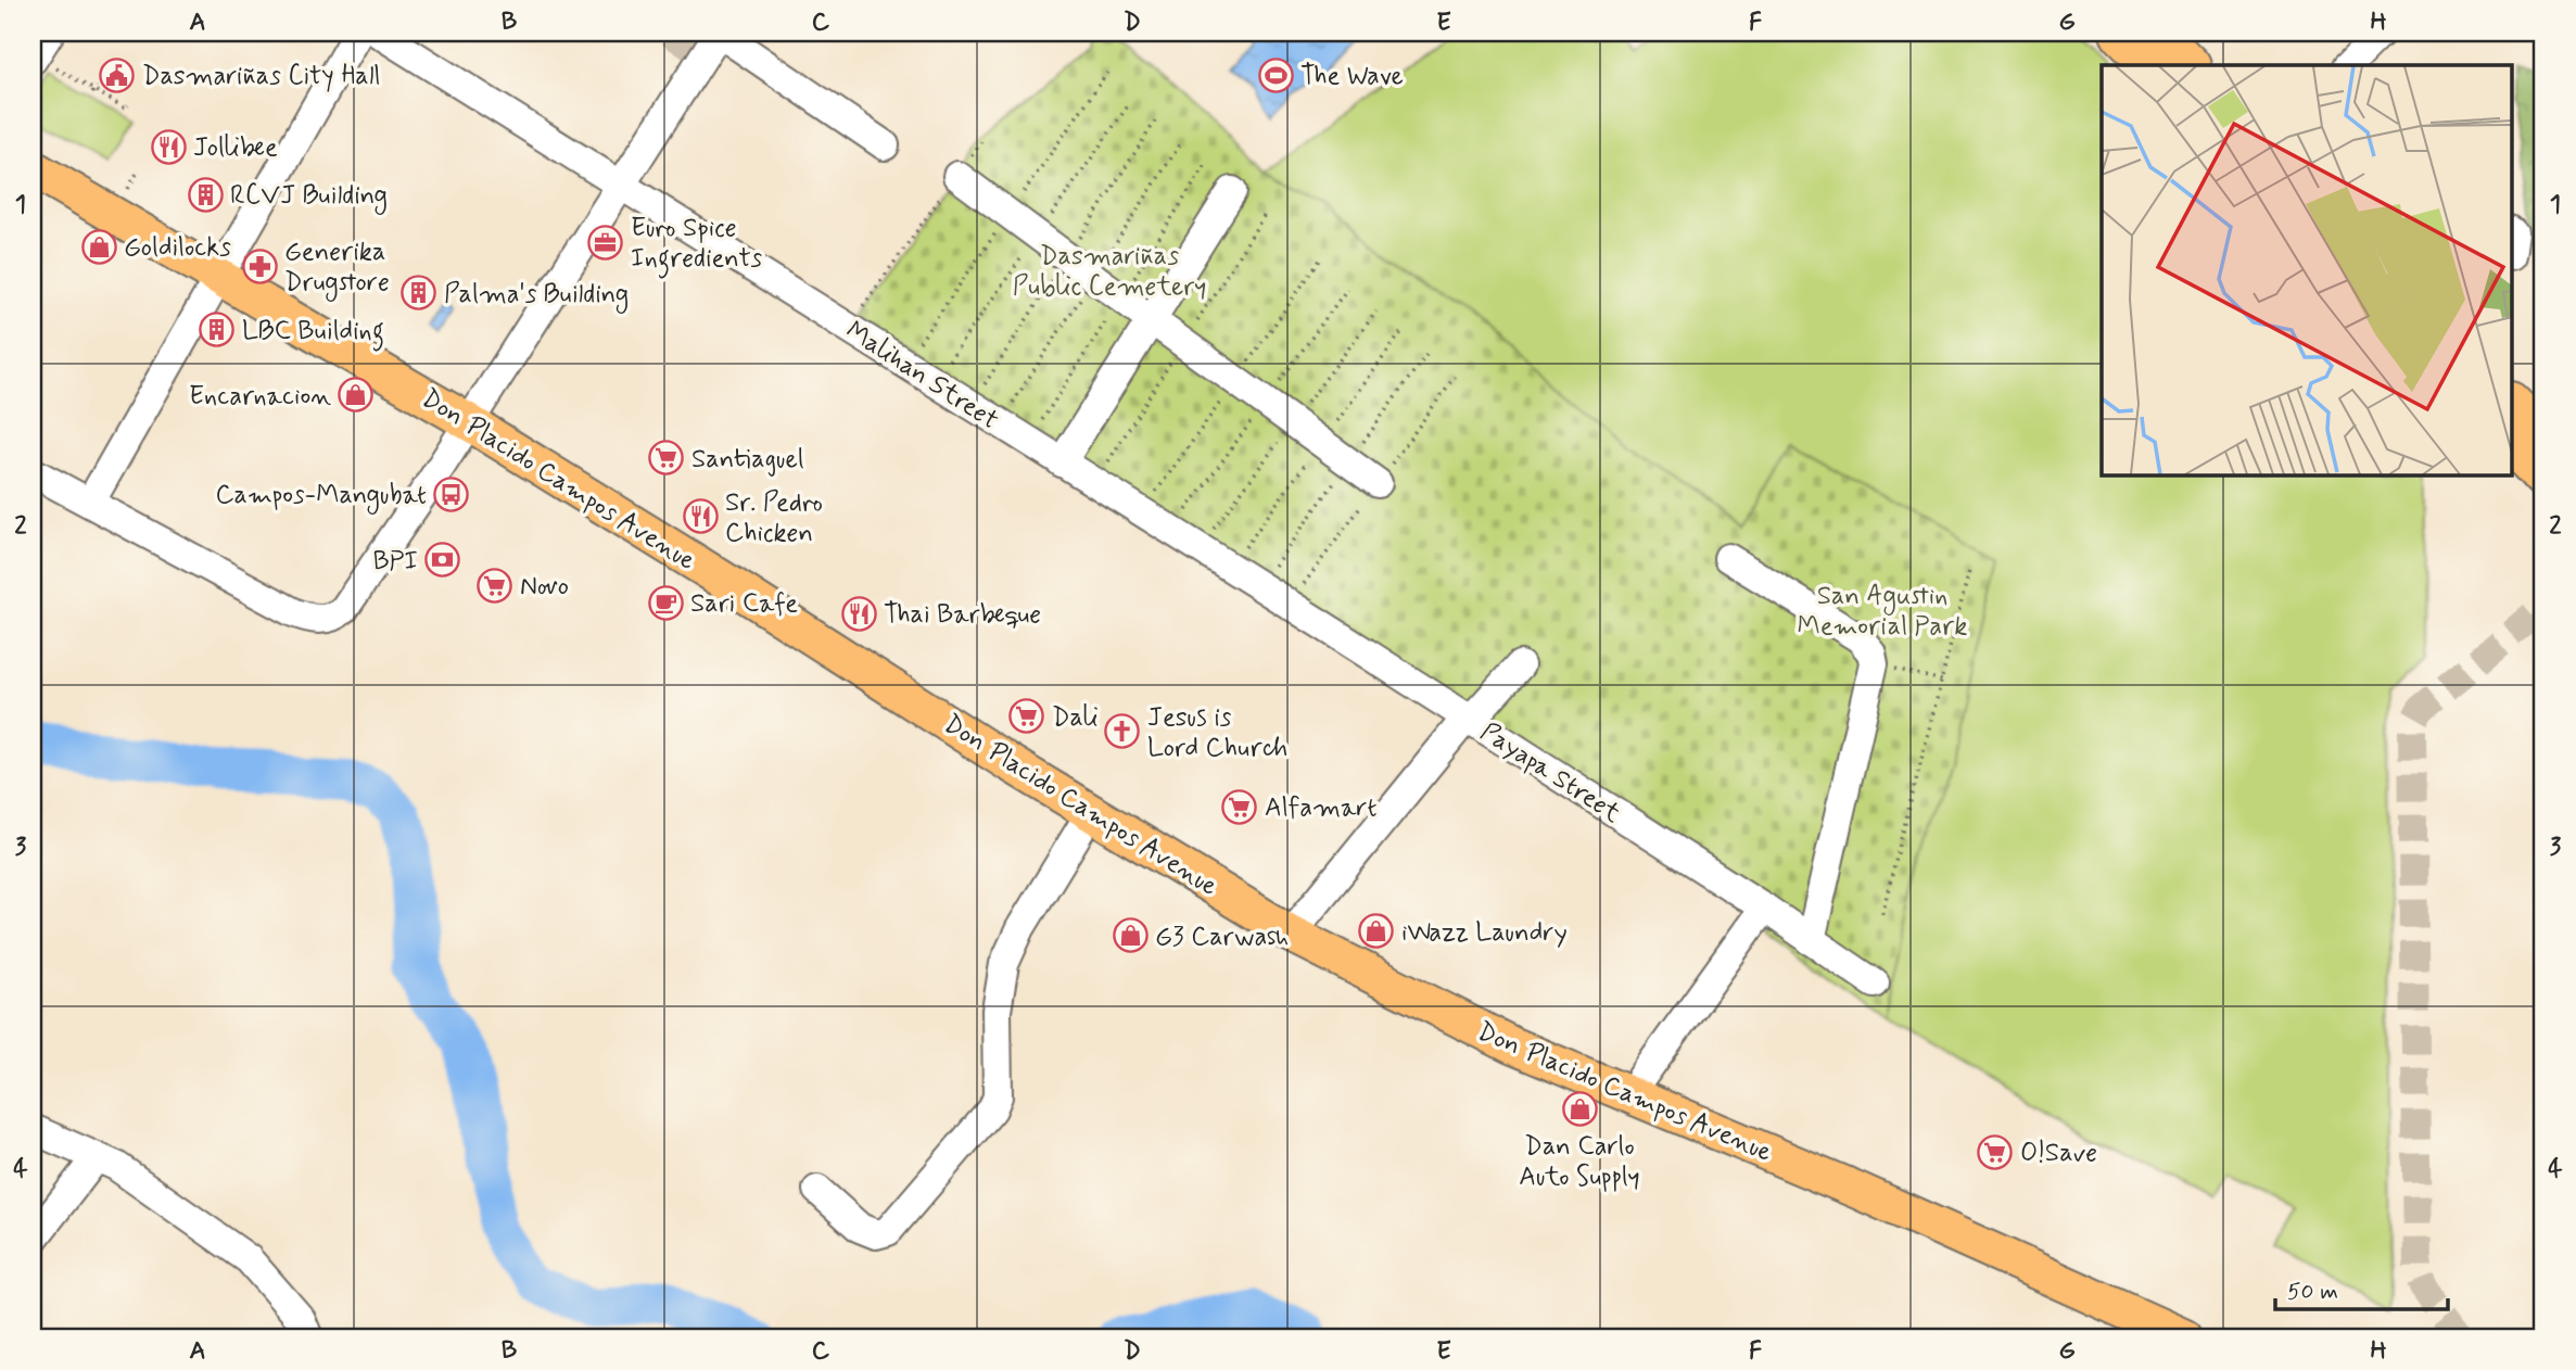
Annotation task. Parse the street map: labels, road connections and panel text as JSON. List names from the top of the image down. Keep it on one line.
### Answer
{"streets":{"main road":["Don Placido Campos Avenue"],"street":["Malihan Street","Payapa Street"]},"crossings":[["Malihan Street","Payapa Street"],["Don Placido Campos Avenue","Payapa Street"]],"parks":["Dasmariñas Public Cemetery","San Agustin Memorial Park"],"places":{"public building":["Dasmariñas City Hall"],"sports":["The Wave"],"restaurant":["Jollibee","Sr. Pedro Chicken","Thai Barbeque"],"building":["RCVJ Building","Palma's Building","LBC Building"],"office":["Euro Spice Ingredients"],"shop":["Goldilocks","Encarnacion","iWazz Laundry","G3 Carwash","Dan Carlo Auto Supply"],"pharmacy":["Generika Drugstore"],"supermarket":["Santiaguel","Novo","Dali","Alfamart","O!Save"],"bus stop":["Campos-Mangubat"],"bank":["BPI"],"cafe":["Sari Cafe"],"church":["Jesus is Lord Church"]},"scale_bar":"50 m","grid":{"columns":["A","B","C","D","E","F","G","H"],"rows":["1","2","3","4"]}}
